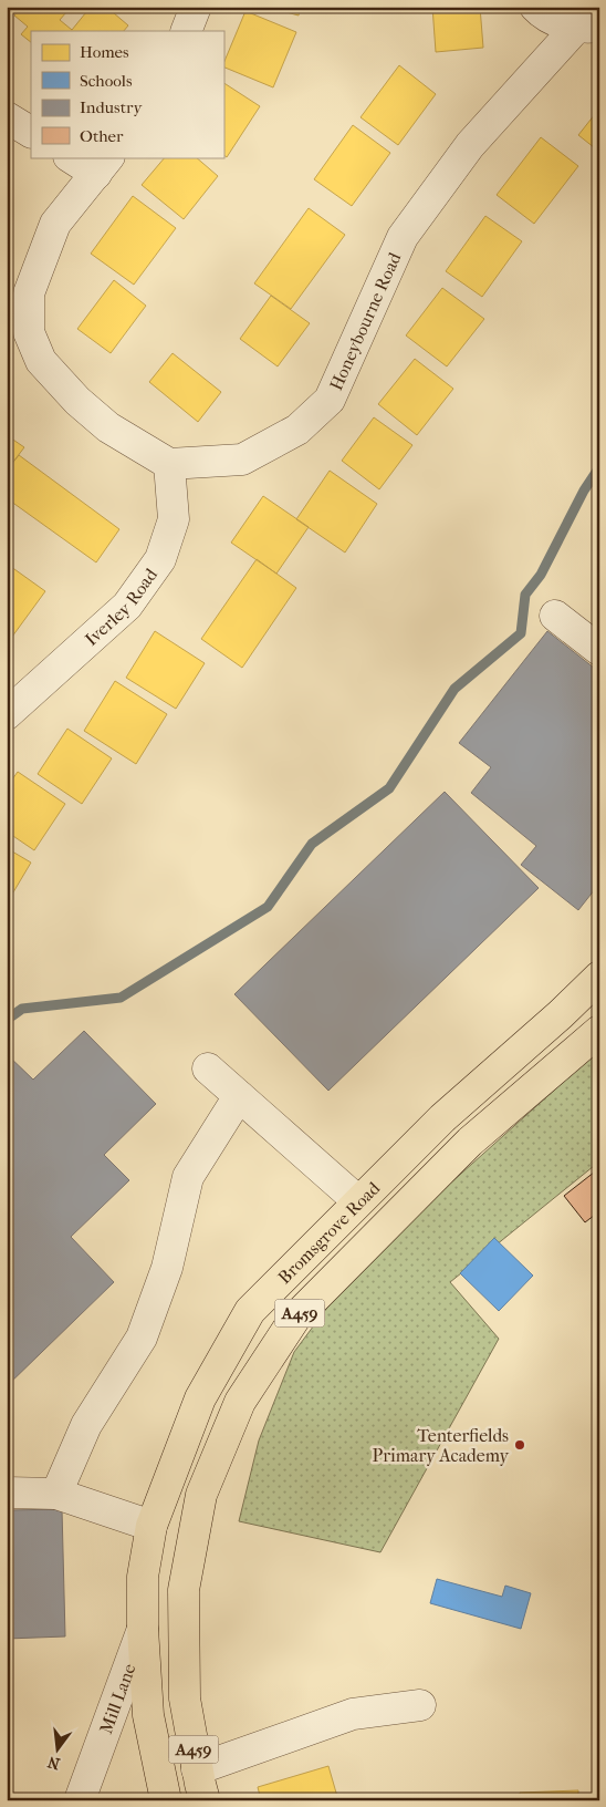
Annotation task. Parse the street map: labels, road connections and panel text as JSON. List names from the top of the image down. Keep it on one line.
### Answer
{"streets":{"main road":["Bromsgrove Road","A459"],"street":["Honeybourne Road","Iverley Road","Mill Lane"]},"crossings":[["Honeybourne Road","Iverley Road"],["Bromsgrove Road","A459"],["Bromsgrove Road","Mill Lane"]],"places":["Tenterfields Primary Academy"],"legend":["Homes","Schools","Industry","Other"],"north":"bottom"}
